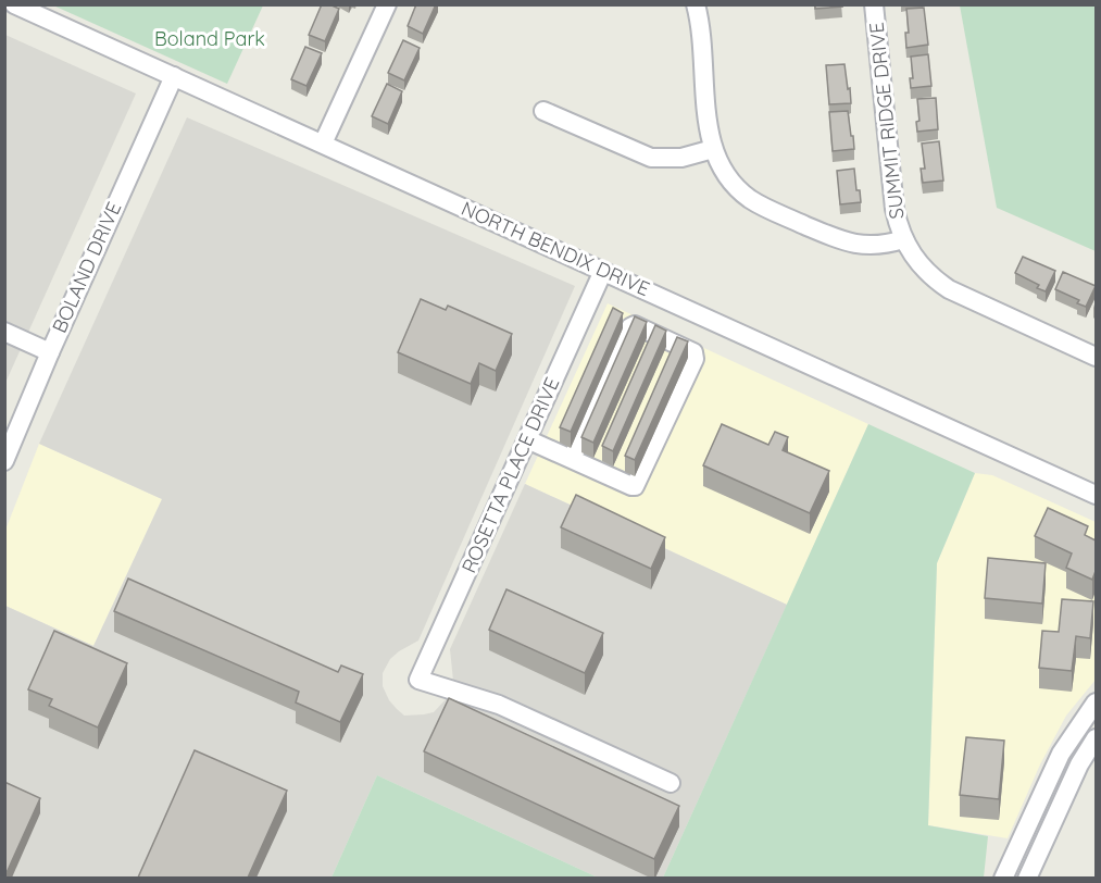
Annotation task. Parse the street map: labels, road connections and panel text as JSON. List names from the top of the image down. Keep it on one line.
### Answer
{"streets":{"street":["SUMMIT RIDGE DRIVE","NORTH BENDIX DRIVE","BOLAND DRIVE","ROSETTA PLACE DRIVE"]},"crossings":[["NORTH BENDIX DRIVE","BOLAND DRIVE"],["NORTH BENDIX DRIVE","ROSETTA PLACE DRIVE"]],"parks":["Boland Park"]}
